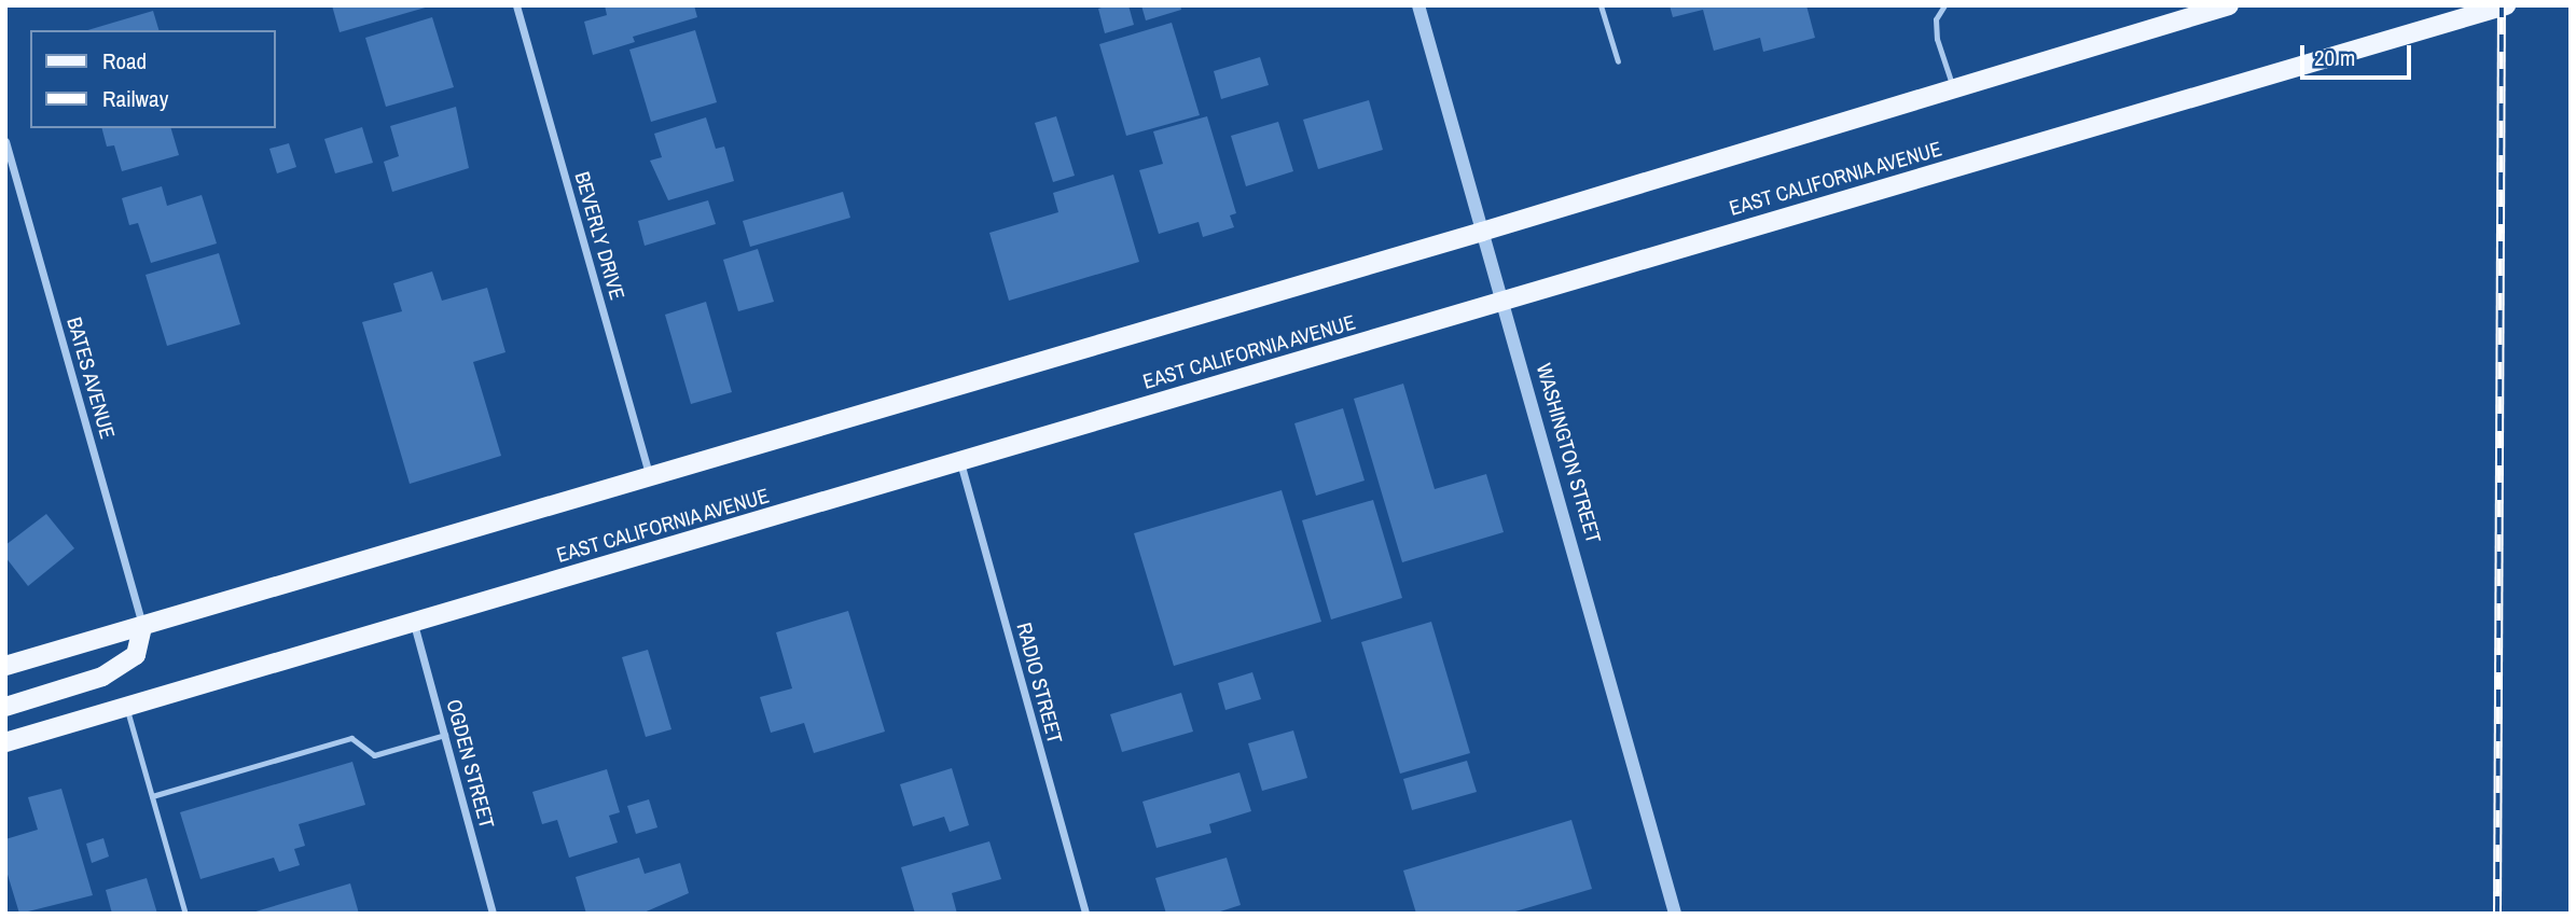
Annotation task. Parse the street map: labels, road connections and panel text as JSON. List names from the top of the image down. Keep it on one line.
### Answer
{"streets":{"main road":["EAST CALIFORNIA AVENUE"],"street":["BEVERLY DRIVE","BATES AVENUE","WASHINGTON STREET","RADIO STREET","OGDEN STREET"]},"crossings":[["EAST CALIFORNIA AVENUE","WASHINGTON STREET"],["EAST CALIFORNIA AVENUE","RADIO STREET"],["EAST CALIFORNIA AVENUE","OGDEN STREET"]],"legend":["Road","Railway"],"scale_bar":"20 m"}
